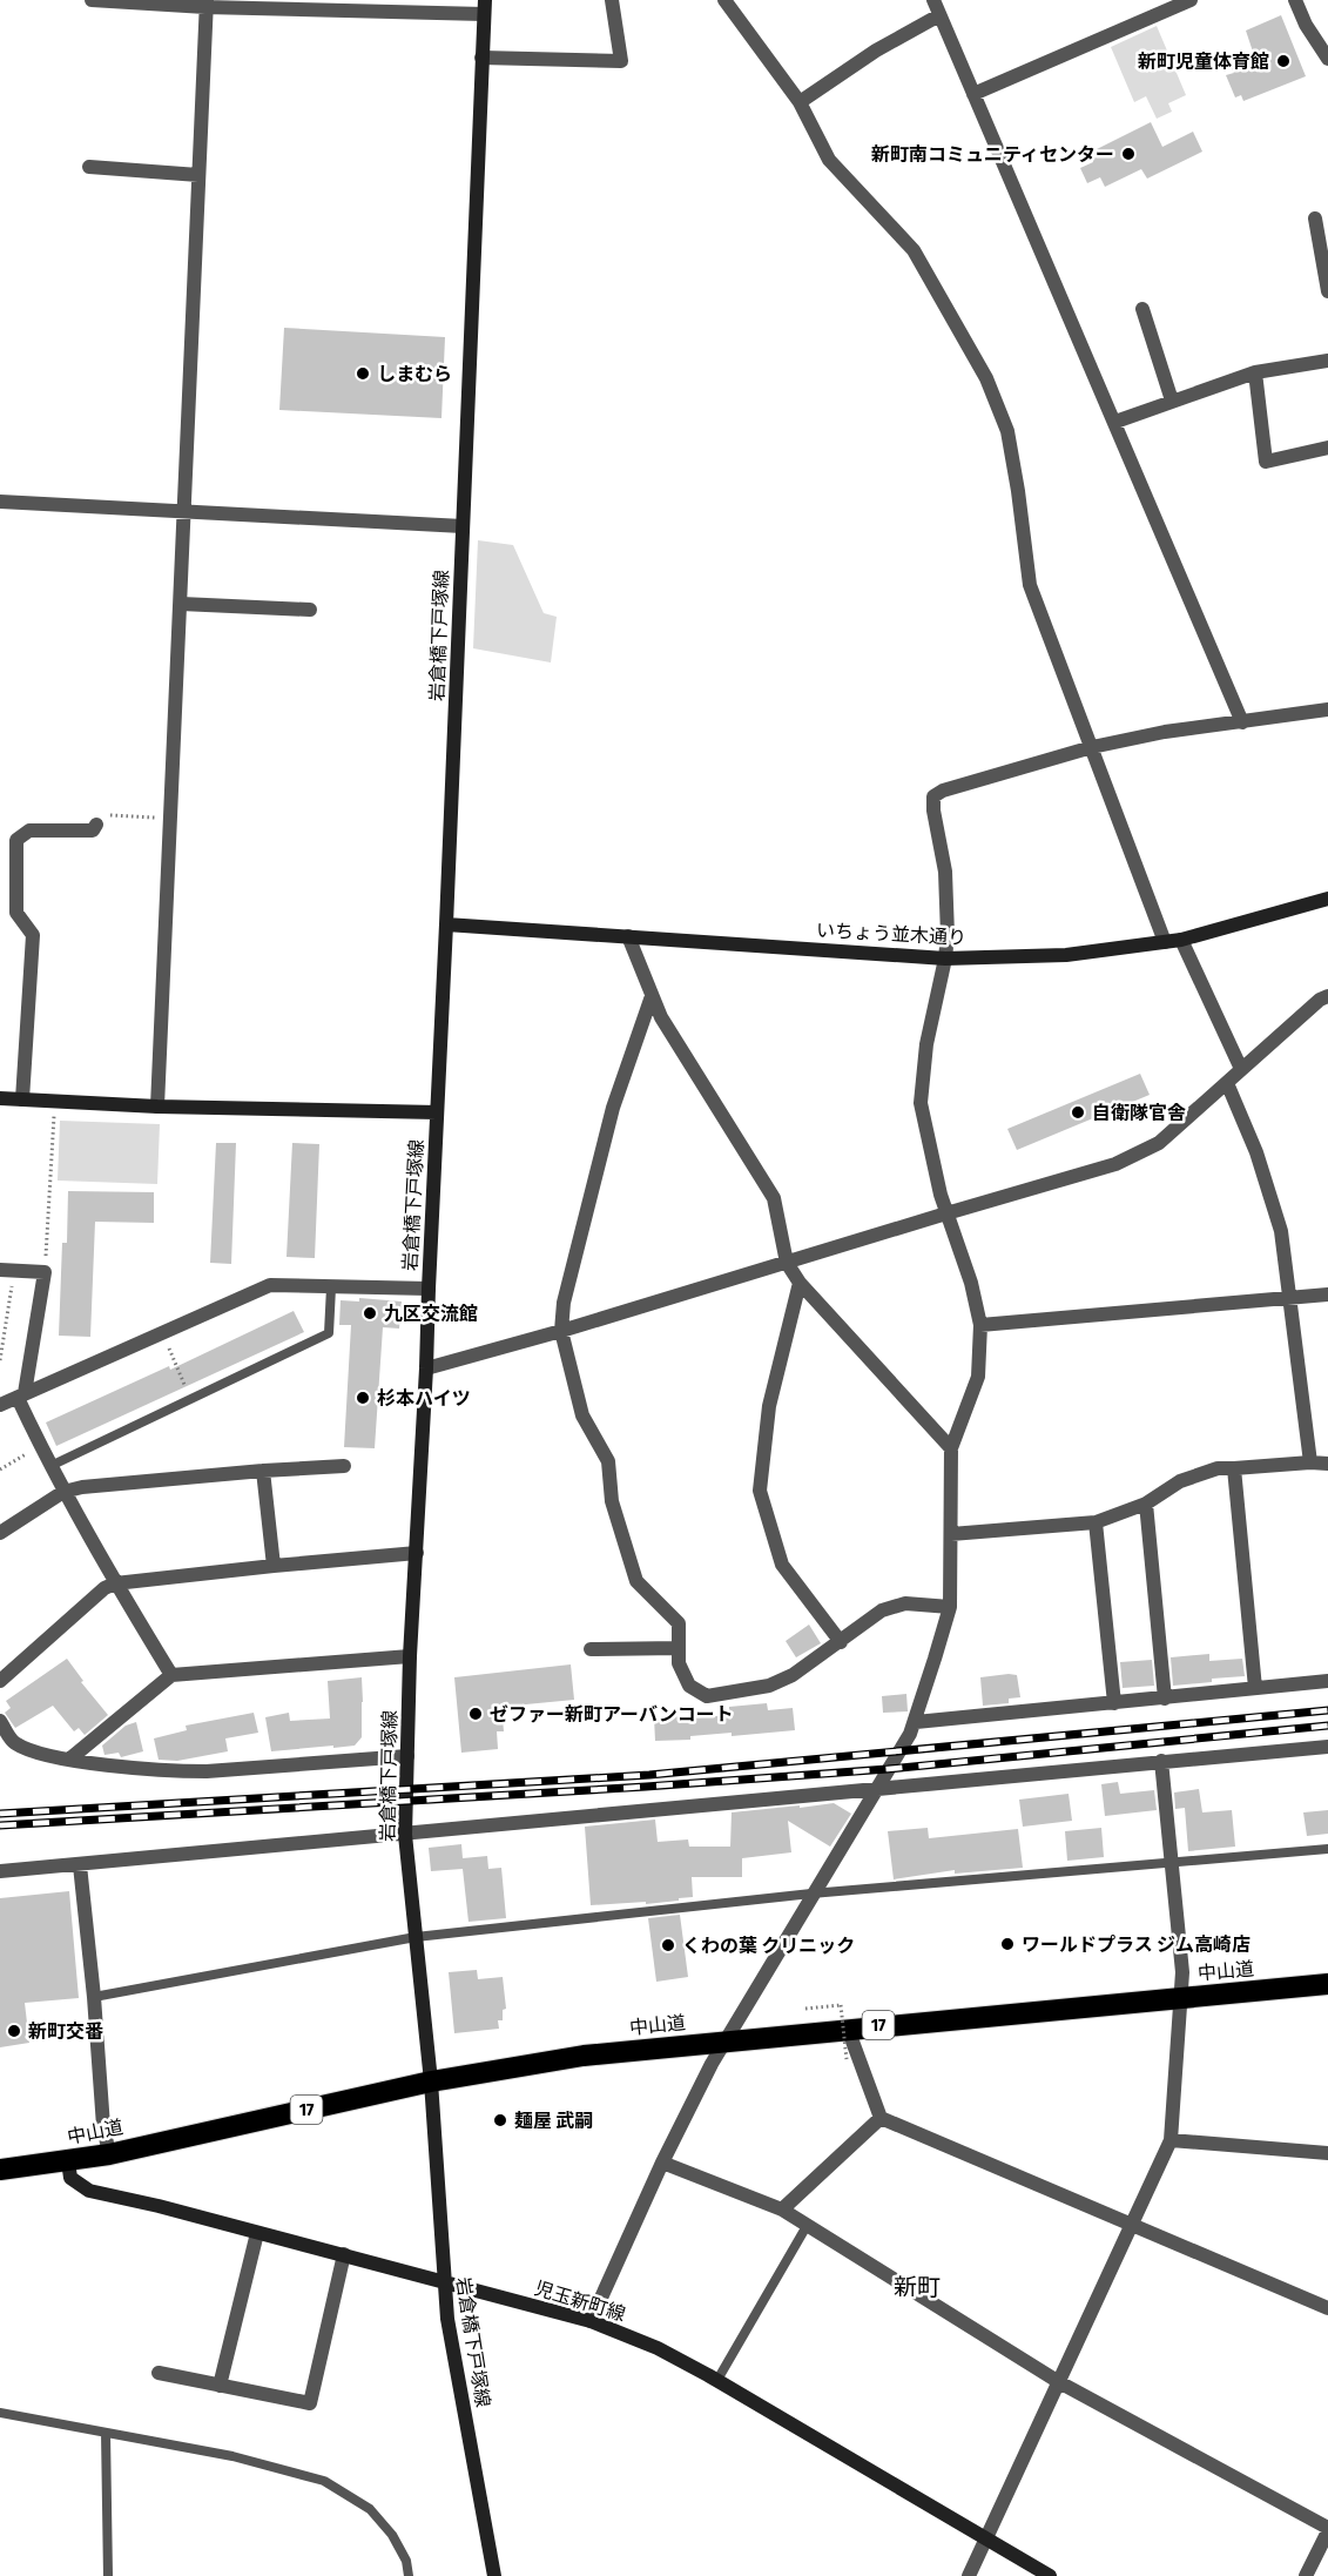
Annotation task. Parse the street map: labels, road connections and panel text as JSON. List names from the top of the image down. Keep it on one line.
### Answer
{"streets":{"highway":["中山道","17"],"street":["岩倉橋下戸塚線","いちょう並木通り","児玉新町線"]},"crossings":[["岩倉橋下戸塚線","いちょう並木通り"],["岩倉橋下戸塚線","中山道"],["岩倉橋下戸塚線","児玉新町線"],["中山道","児玉新町線"]],"districts":["新町"],"places":["新町児童体育館","新町南コミュニティセンター","しまむら","自衛隊官舎","九区交流館","杉本ハイツ","ゼファー新町アーバンコート","ワールドプラス ジム高崎店","くわの葉 クリニック","新町交番","麺屋 武嗣"]}
